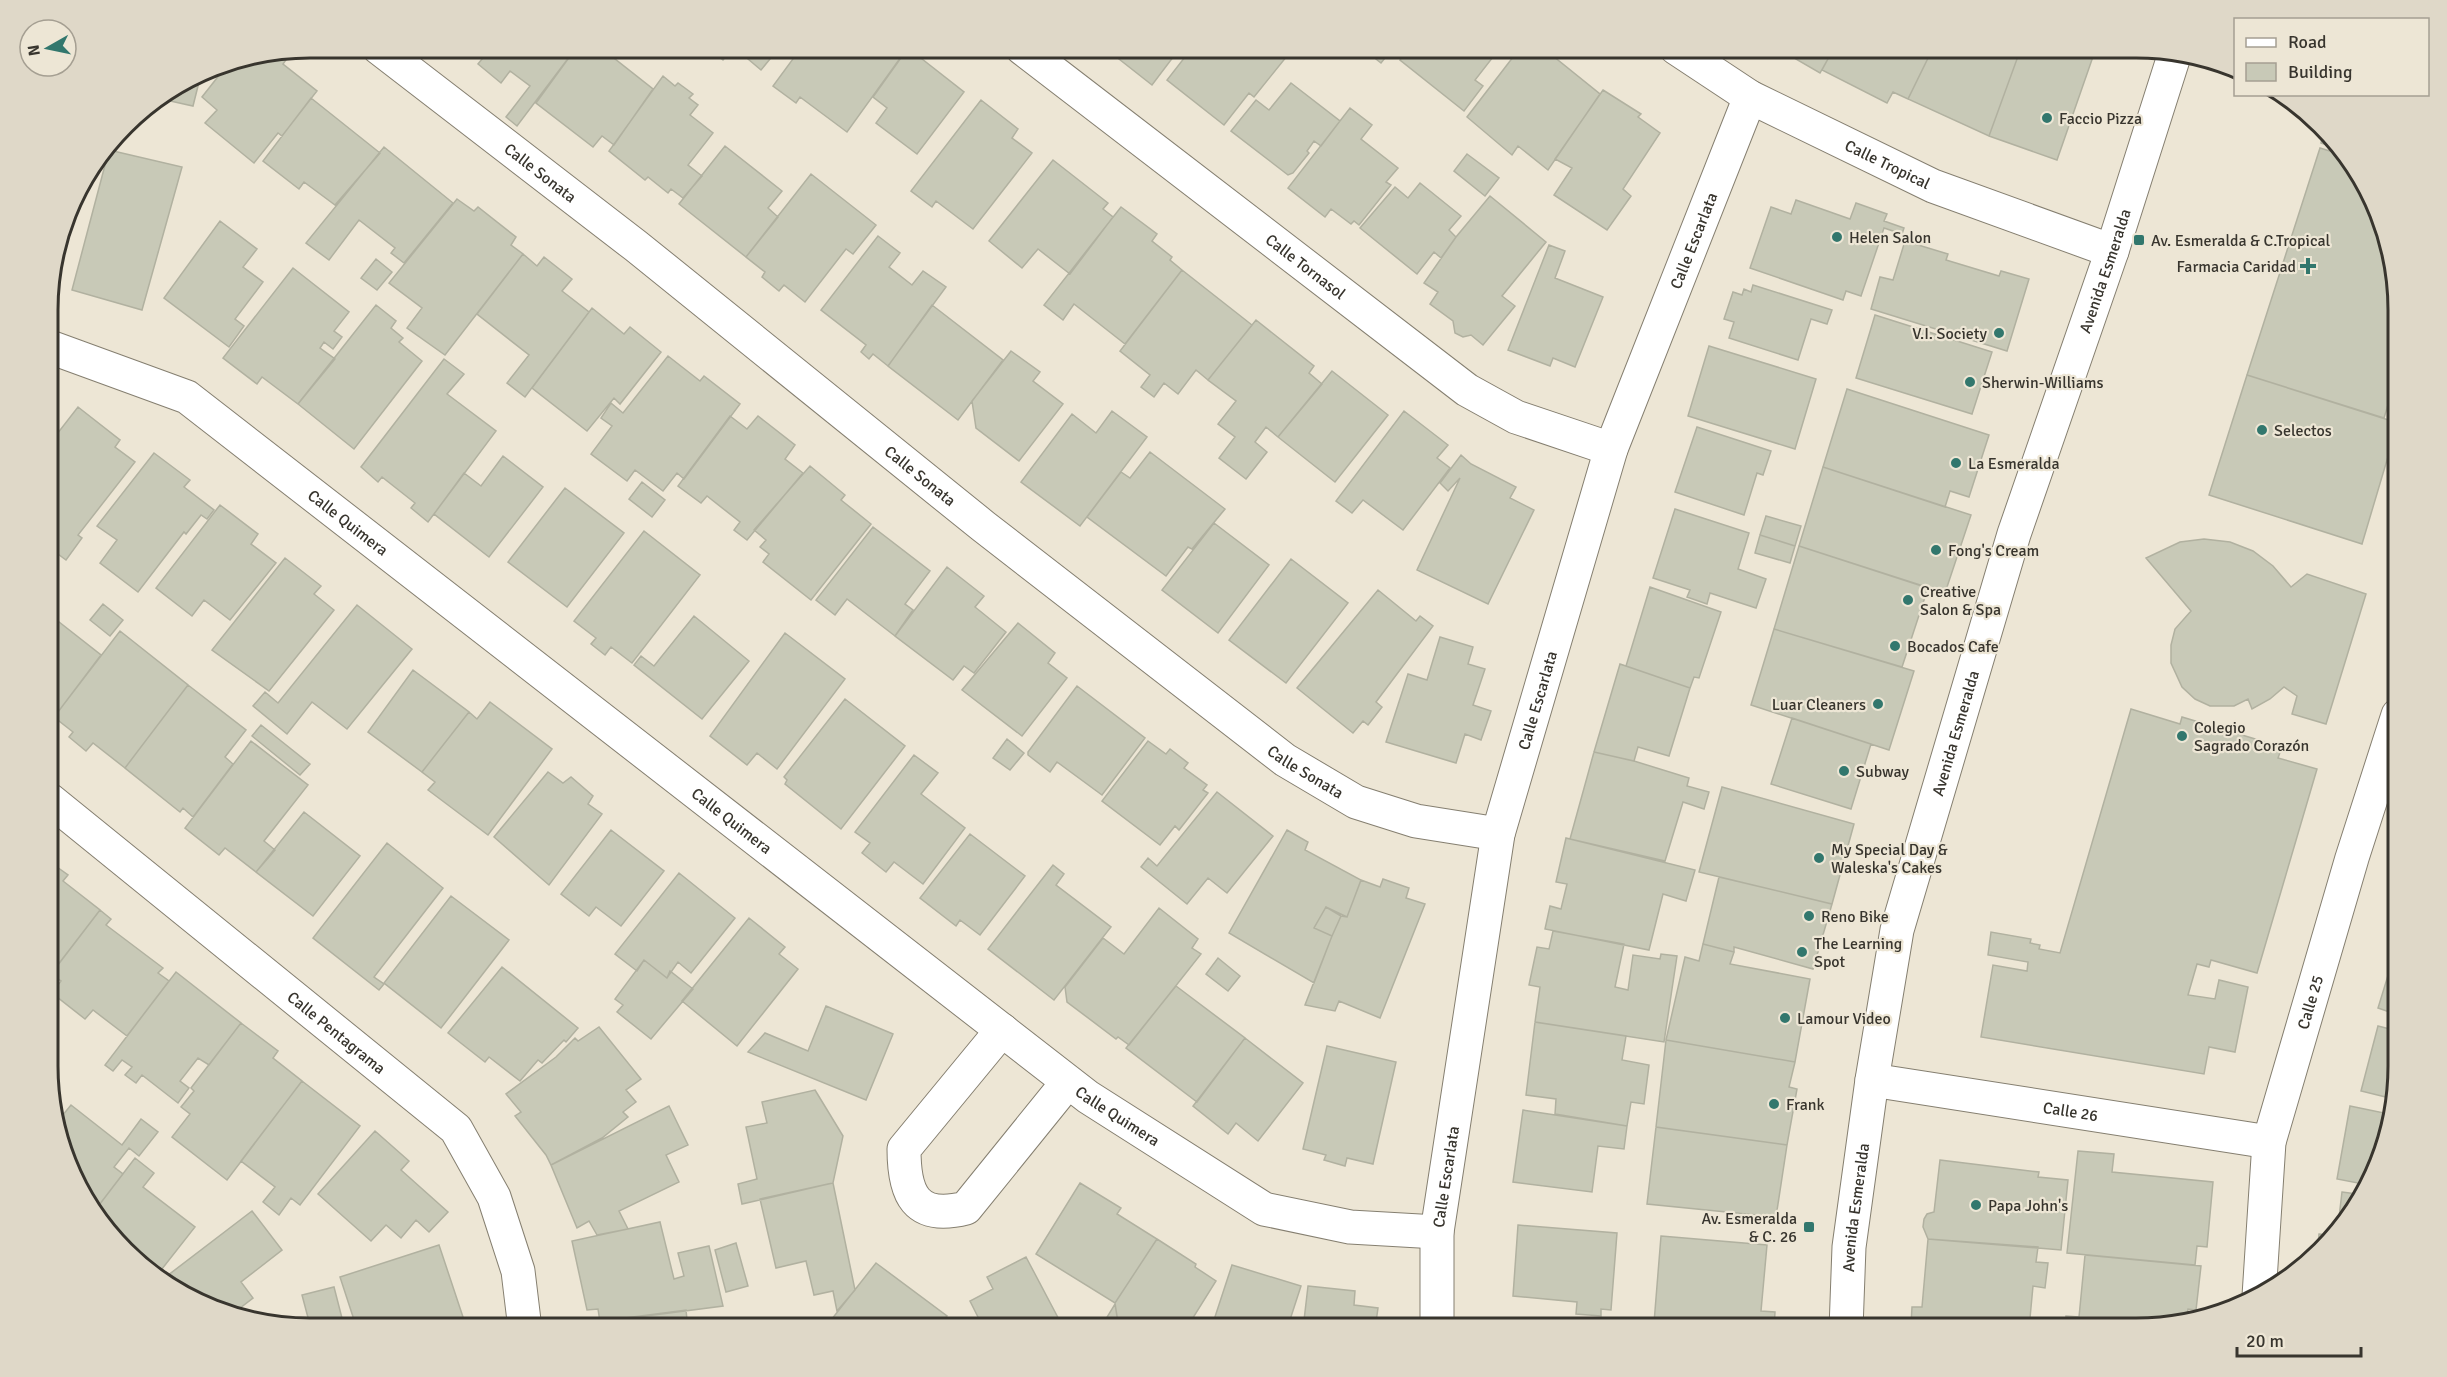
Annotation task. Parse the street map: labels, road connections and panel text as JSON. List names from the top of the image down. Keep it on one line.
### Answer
{"streets":{"street":["Calle Tropical","Calle Sonata","Calle Escarlata","Calle Tornasol","Avenida Esmeralda","Calle Quimera","Calle 25","Calle Pentagrama","Calle 26"]},"crossings":[["Calle Tropical","Calle Escarlata"],["Calle Tropical","Avenida Esmeralda"],["Calle Sonata","Calle Escarlata"],["Calle Escarlata","Calle Tornasol"],["Calle Escarlata","Calle Quimera"],["Avenida Esmeralda","Calle 26"],["Calle 25","Calle 26"]],"places":{"other":["Faccio Pizza","Helen Salon","V.I. Society","Sherwin-Williams","Selectos","La Esmeralda","Fong's Cream","Creative Salon & Spa","Bocados Cafe","Luar Cleaners","Colegio Sagrado Corazón","Subway","My Special Day & Waleska's Cakes","Reno Bike","The Learning Spot","Lamour Video","Frank","Papa John's"],"transit":["Av. Esmeralda & C.Tropical","Av. Esmeralda & C. 26"],"health":["Farmacia Caridad"]},"legend":["Road","Building"],"scale_bar":"20 m","north":"left"}
